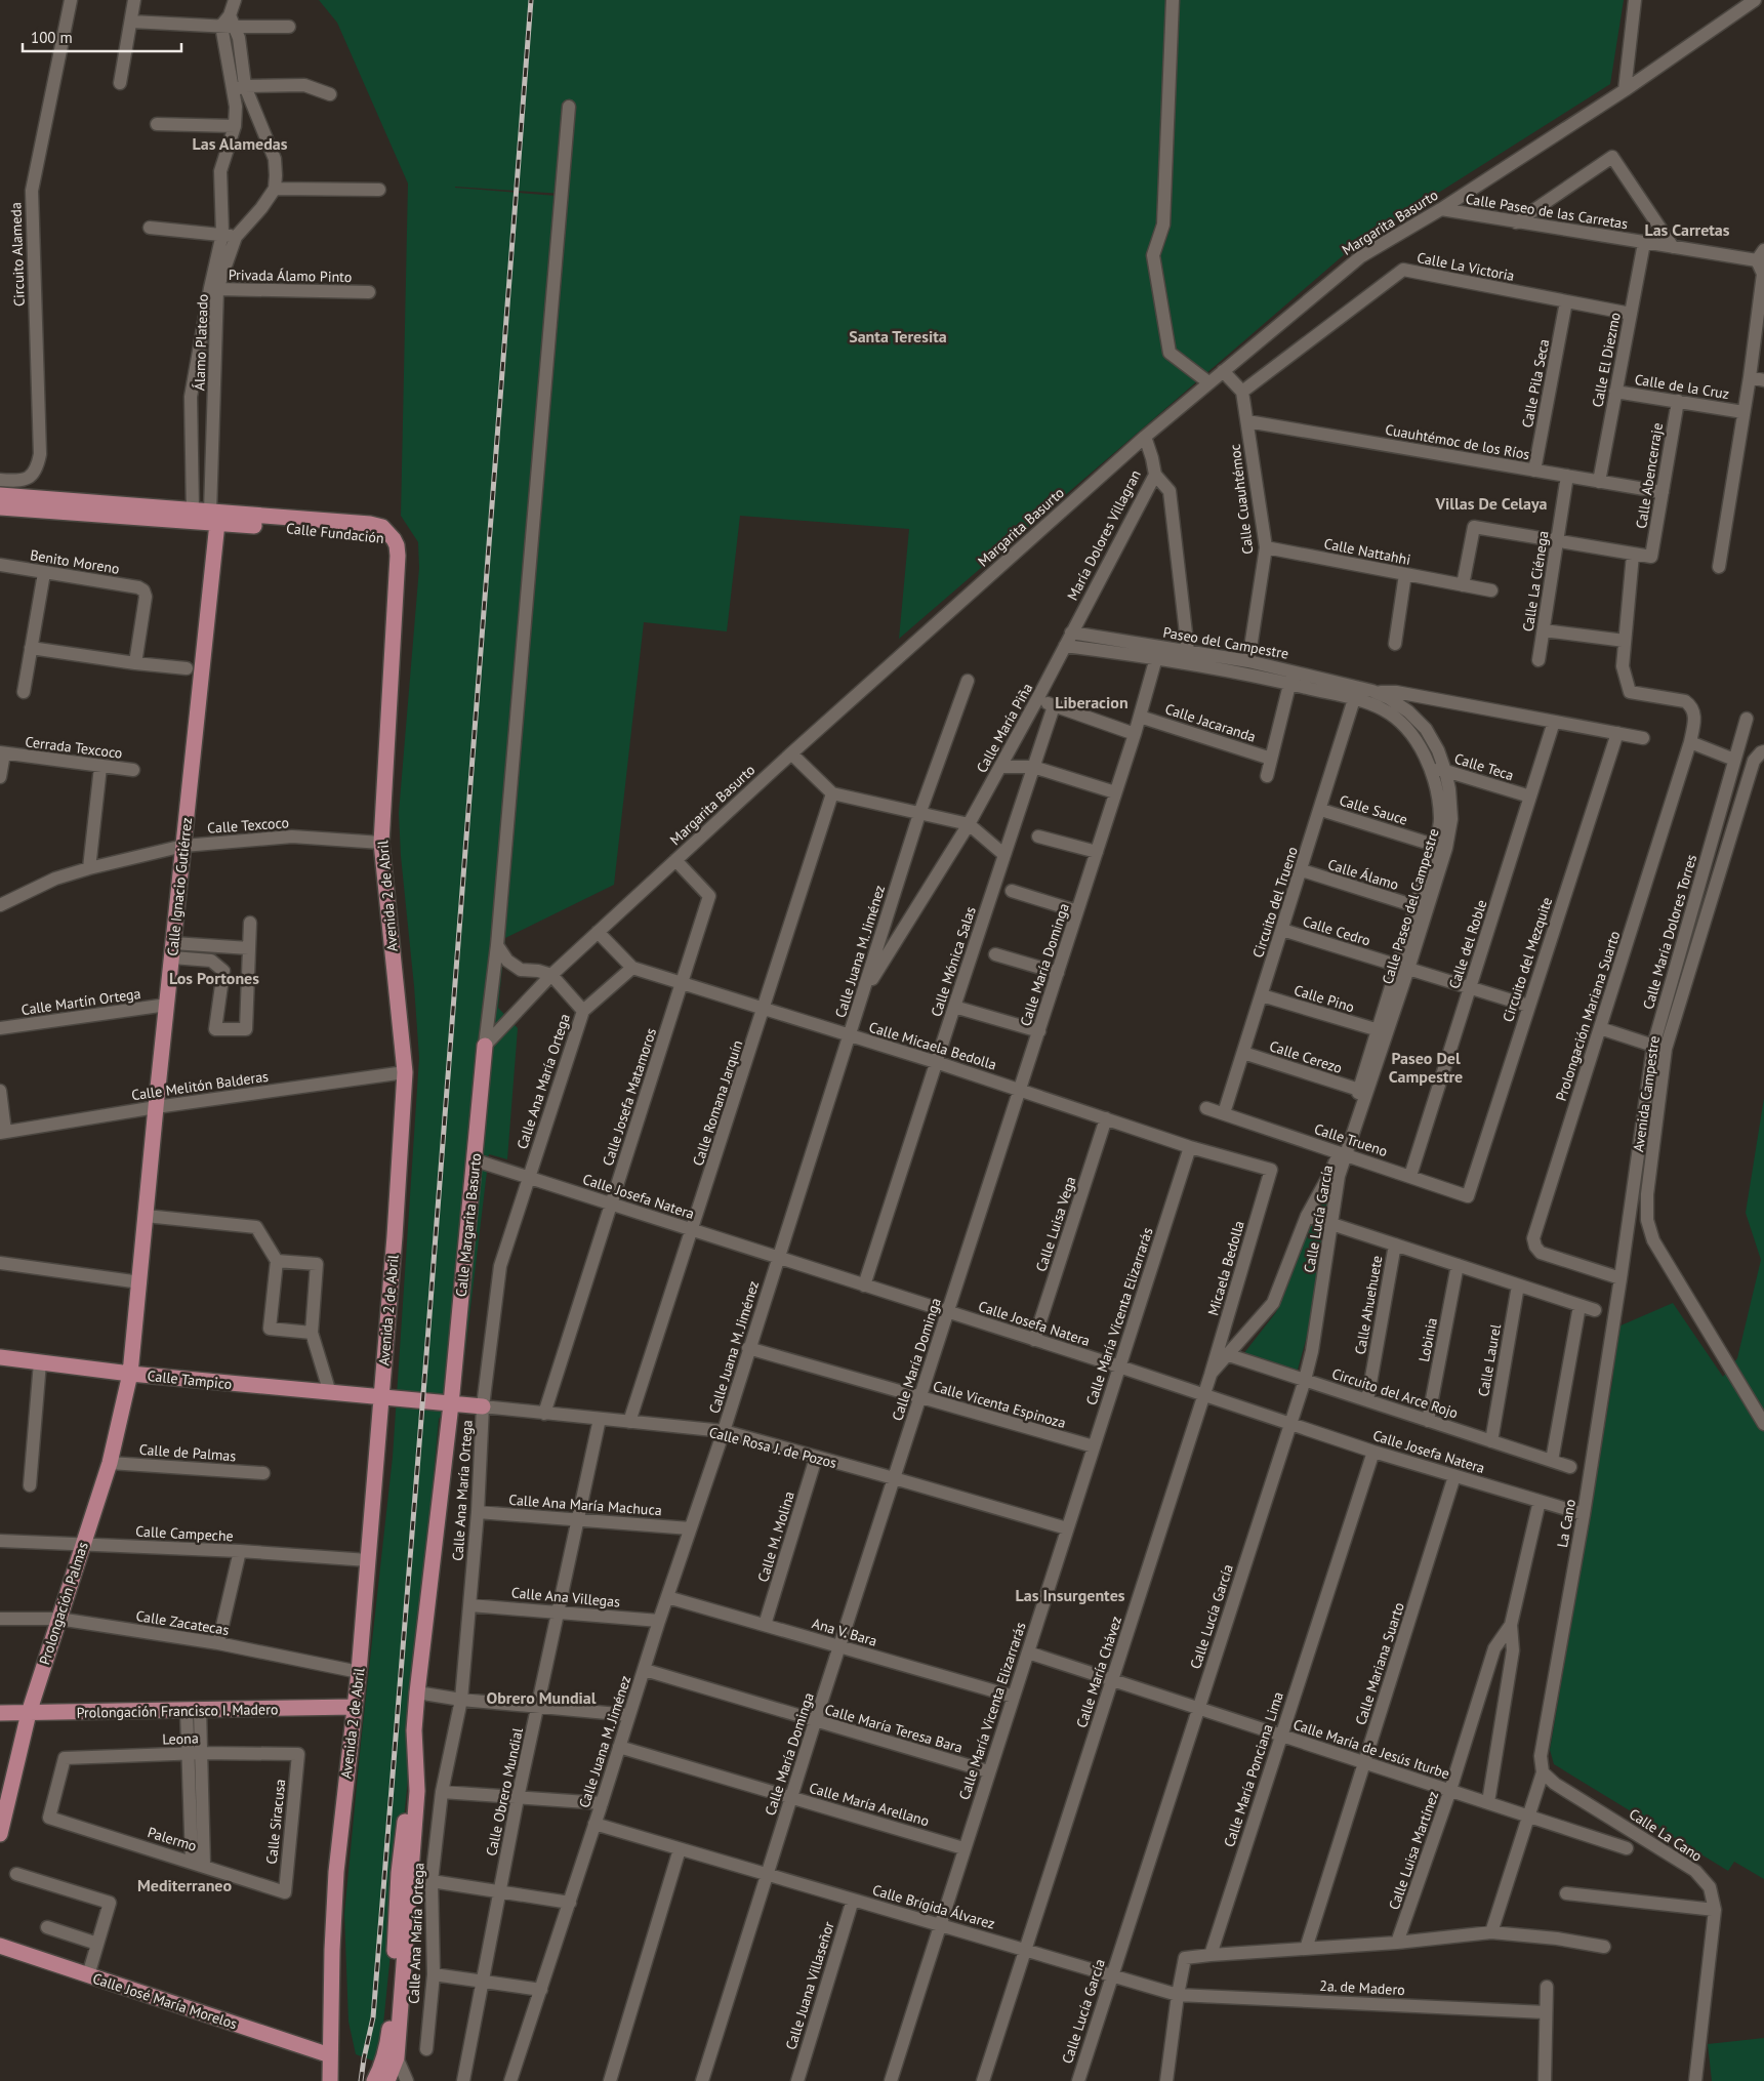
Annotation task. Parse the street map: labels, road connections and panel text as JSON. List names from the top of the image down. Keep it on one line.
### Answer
{"streets":{"main road":["Calle Fundación","Calle Ignacio Gutiérrez","Avenida 2 de Abril","Calle Margarita Basurto","Calle Tampico","Calle Rosa J. de Pozos","Prolongación Palmas","Prolongación Francisco I. Madero","Calle José María Morelos"],"street":["Calle Paseo de las Carretas","Margarita Basurto","Circuito Alameda","Calle La Victoria","Privada Álamo Pinto","Álamo Plateado","Calle El Diezmo","Calle Pila Seca","Calle de la Cruz","Cuauhtémoc de los Ríos","Calle Abencerraje","Calle Cuauhtémoc","María Dolores Villagran","Calle Nattahhi","Benito Moreno","Calle La Ciénega","Paseo del Campestre","Calle Jacaranda","Calle María Piña","Cerrada Texcoco","Calle Teca","Calle Sauce","Calle Texcoco","Calle Álamo","Circuito del Trueno","Calle Paseo del Campestre","Calle Cedro","Calle María Dolores Torres","Calle del Roble","Calle Juana M. Jiménez","Circuito del Mezquite","Calle Mónica Salas","Calle María Dominga","Calle Pino","Calle Martín Ortega","Prolongación Mariana Suarto","Calle Micaela Bedolla","Calle Cerezo","Calle Ana María Ortega","Calle Melitón Balderas","Avenida Campestre","Calle Josefa Matamoros","Calle Romana Jarquín","Calle Trueno","Calle Josefa Natera","Calle Lucía García","Calle Luisa Vega","Micaela Bedolla","Calle Ahuehuete","Calle María Vicenta Elizarrarás","Lobinia","Calle Laurel","Circuito del Arce Rojo","Calle Vicenta Espinoza","Calle de Palmas","Calle Ana María Machuca","La Cano","Calle Campeche","Calle M. Molina","Calle Ana Villegas","Calle Zacatecas","Ana V. Bara","Calle Mariana Suarto","Calle María Chávez","Calle María Teresa Bara","Leona","Calle María de Jesús Iturbe","Calle María Ponciana Lima","Calle Obrero Mundial","Calle María Arellano","Calle Siracusa","Calle La Cano","Palermo","Calle Luisa Martínez","Calle Brígida Álvarez","Calle Juana Villaseñor","2a. de Madero"]},"crossings":[["Calle Paseo de las Carretas","Margarita Basurto"],["Calle Paseo de las Carretas","Calle El Diezmo"],["Margarita Basurto","María Dolores Villagran"],["Margarita Basurto","Calle Micaela Bedolla"],["Margarita Basurto","Calle Josefa Matamoros"],["Margarita Basurto","Calle Margarita Basurto"],["Calle La Victoria","Calle El Diezmo"],["Calle La Victoria","Calle Pila Seca"],["Calle La Victoria","Calle Cuauhtémoc"],["Privada Álamo Pinto","Álamo Plateado"],["Álamo Plateado","Calle Fundación"],["Álamo Plateado","Calle Ignacio Gutiérrez"],["Calle El Diezmo","Calle de la Cruz"],["Calle El Diezmo","Cuauhtémoc de los Ríos"],["Calle Pila Seca","Cuauhtémoc de los Ríos"],["Calle de la Cruz","Calle Abencerraje"],["Cuauhtémoc de los Ríos","Calle Abencerraje"],["Cuauhtémoc de los Ríos","Calle Cuauhtémoc"],["Cuauhtémoc de los Ríos","Calle La Ciénega"],["Calle Cuauhtémoc","Calle Nattahhi"],["Calle Cuauhtémoc","Paseo del Campestre"],["Calle Fundación","Calle Ignacio Gutiérrez"],["Calle Fundación","Avenida 2 de Abril"],["María Dolores Villagran","Paseo del Campestre"],["María Dolores Villagran","Calle María Piña"],["Paseo del Campestre","Calle Jacaranda"],["Paseo del Campestre","Calle María Piña"],["Paseo del Campestre","Circuito del Trueno"],["Paseo del Campestre","Calle Paseo del Campestre"],["Paseo del Campestre","Calle María Dominga"],["Calle Jacaranda","Calle María Dominga"],["Calle María Piña","Calle Juana M. Jiménez"],["Calle Teca","Calle Paseo del Campestre"],["Calle Teca","Calle del Roble"],["Calle Sauce","Circuito del Trueno"],["Calle Sauce","Calle Paseo del Campestre"],["Calle Texcoco","Calle Ignacio Gutiérrez"],["Calle Texcoco","Avenida 2 de Abril"],["Calle Álamo","Circuito del Trueno"],["Calle Álamo","Calle Paseo del Campestre"],["Calle Ignacio Gutiérrez","Calle Martín Ortega"],["Calle Ignacio Gutiérrez","Calle Melitón Balderas"],["Calle Ignacio Gutiérrez","Calle Tampico"],["Calle Ignacio Gutiérrez","Prolongación Palmas"],["Avenida 2 de Abril","Calle Melitón Balderas"],["Avenida 2 de Abril","Calle Tampico"],["Avenida 2 de Abril","Calle Rosa J. de Pozos"],["Avenida 2 de Abril","Calle Campeche"],["Avenida 2 de Abril","Calle Zacatecas"],["Avenida 2 de Abril","Prolongación Francisco I. Madero"],["Avenida 2 de Abril","Calle José María Morelos"],["Circuito del Trueno","Calle Paseo del Campestre"],["Circuito del Trueno","Calle Cedro"],["Circuito del Trueno","Calle Pino"],["Circuito del Trueno","Calle Cerezo"],["Circuito del Trueno","Calle Trueno"],["Calle Paseo del Campestre","Calle Cedro"],["Calle Paseo del Campestre","Calle Pino"],["Calle Paseo del Campestre","Calle Cerezo"],["Calle Paseo del Campestre","Calle Trueno"],["Calle Paseo del Campestre","Calle Lucía García"],["Calle Paseo del Campestre","Calle María Chávez"],["Calle Cedro","Calle del Roble"],["Calle Cedro","Circuito del Mezquite"],["Calle María Dolores Torres","Prolongación Mariana Suarto"],["Calle María Dolores Torres","La Cano"],["Calle del Roble","Calle Trueno"],["Calle Juana M. Jiménez","Calle Micaela Bedolla"],["Calle Juana M. Jiménez","Calle Josefa Natera"],["Calle Juana M. Jiménez","Calle Vicenta Espinoza"],["Calle Juana M. Jiménez","Calle Rosa J. de Pozos"],["Calle Juana M. Jiménez","Calle Ana María Machuca"],["Calle Juana M. Jiménez","Calle Ana Villegas"],["Calle Juana M. Jiménez","Ana V. Bara"],["Calle Juana M. Jiménez","Calle María Teresa Bara"],["Calle Juana M. Jiménez","Calle María Arellano"],["Calle Juana M. Jiménez","Calle Brígida Álvarez"],["Circuito del Mezquite","Calle Trueno"],["Calle Mónica Salas","Calle Micaela Bedolla"],["Calle Mónica Salas","Calle Josefa Natera"],["Calle María Dominga","Calle Micaela Bedolla"],["Calle María Dominga","Calle Josefa Natera"],["Calle María Dominga","Calle Vicenta Espinoza"],["Calle María Dominga","Calle Rosa J. de Pozos"],["Calle María Dominga","Ana V. Bara"],["Calle María Dominga","Calle María Teresa Bara"],["Calle María Dominga","Calle María Arellano"],["Calle María Dominga","Calle Brígida Álvarez"],["Prolongación Mariana Suarto","La Cano"],["Calle Micaela Bedolla","Calle Ana María Ortega"],["Calle Micaela Bedolla","Calle Josefa Matamoros"],["Calle Micaela Bedolla","Calle Romana Jarquín"],["Calle Micaela Bedolla","Calle Luisa Vega"],["Calle Micaela Bedolla","Micaela Bedolla"],["Calle Micaela Bedolla","Calle María Vicenta Elizarrarás"],["Calle Ana María Ortega","Calle Josefa Natera"],["Calle Ana María Ortega","Calle Rosa J. de Pozos"],["Calle Ana María Ortega","Calle Ana María Machuca"],["Calle Ana María Ortega","Calle Ana Villegas"],["Calle Josefa Matamoros","Calle Josefa Natera"],["Calle Josefa Matamoros","Calle Rosa J. de Pozos"],["Calle Romana Jarquín","Calle Josefa Natera"],["Calle Romana Jarquín","Calle Rosa J. de Pozos"],["Calle Trueno","Calle Lucía García"],["Calle Trueno","Calle María Chávez"],["Calle Josefa Natera","Calle Lucía García"],["Calle Josefa Natera","Calle Luisa Vega"],["Calle Josefa Natera","Calle Margarita Basurto"],["Calle Josefa Natera","Calle María Vicenta Elizarrarás"],["Calle Josefa Natera","La Cano"],["Calle Josefa Natera","Calle Mariana Suarto"],["Calle Josefa Natera","Calle María Chávez"],["Calle Josefa Natera","Calle María Ponciana Lima"],["Calle Josefa Natera","Calle Luisa Martínez"],["Calle Lucía García","Circuito del Arce Rojo"],["Calle Lucía García","Calle María Chávez"],["Calle Lucía García","Calle María de Jesús Iturbe"],["Calle Lucía García","Calle Brígida Álvarez"],["Calle Margarita Basurto","Calle Rosa J. de Pozos"],["Micaela Bedolla","Calle María Chávez"],["Calle Ahuehuete","Circuito del Arce Rojo"],["Calle María Vicenta Elizarrarás","Calle Vicenta Espinoza"],["Calle María Vicenta Elizarrarás","Calle Rosa J. de Pozos"],["Calle María Vicenta Elizarrarás","Ana V. Bara"],["Calle María Vicenta Elizarrarás","Calle María Teresa Bara"],["Calle María Vicenta Elizarrarás","Calle María de Jesús Iturbe"],["Calle María Vicenta Elizarrarás","Calle María Arellano"],["Calle María Vicenta Elizarrarás","Calle Brígida Álvarez"],["Lobinia","Circuito del Arce Rojo"],["Calle Laurel","Circuito del Arce Rojo"],["Calle Tampico","Calle Rosa J. de Pozos"],["Calle Tampico","Prolongación Palmas"],["Circuito del Arce Rojo","Calle María Chávez"],["Calle Rosa J. de Pozos","Calle M. Molina"],["Calle Rosa J. de Pozos","Calle Obrero Mundial"],["Calle de Palmas","Prolongación Palmas"],["Calle Ana María Machuca","Calle Obrero Mundial"],["La Cano","Calle La Cano"],["Calle Campeche","Prolongación Palmas"],["Calle M. Molina","Ana V. Bara"],["Calle Ana Villegas","Calle Obrero Mundial"],["Prolongación Palmas","Calle Zacatecas"],["Prolongación Palmas","Prolongación Francisco I. Madero"],["Calle Mariana Suarto","Calle María de Jesús Iturbe"],["Calle María Chávez","Calle María de Jesús Iturbe"],["Calle María Chávez","Calle Brígida Álvarez"],["Leona","Calle Siracusa"],["Leona","Palermo"],["Calle María de Jesús Iturbe","Calle María Ponciana Lima"],["Calle María de Jesús Iturbe","Calle Luisa Martínez"],["Calle Siracusa","Palermo"],["Calle Brígida Álvarez","Calle Juana Villaseñor"],["Calle Brígida Álvarez","2a. de Madero"]],"districts":["Las Alamedas","Las Carretas","Santa Teresita","Villas De Celaya","Liberacion","Los Portones","Paseo Del Campestre","Las Insurgentes","Obrero Mundial","Mediterraneo"],"scale_bar":"100 m"}
